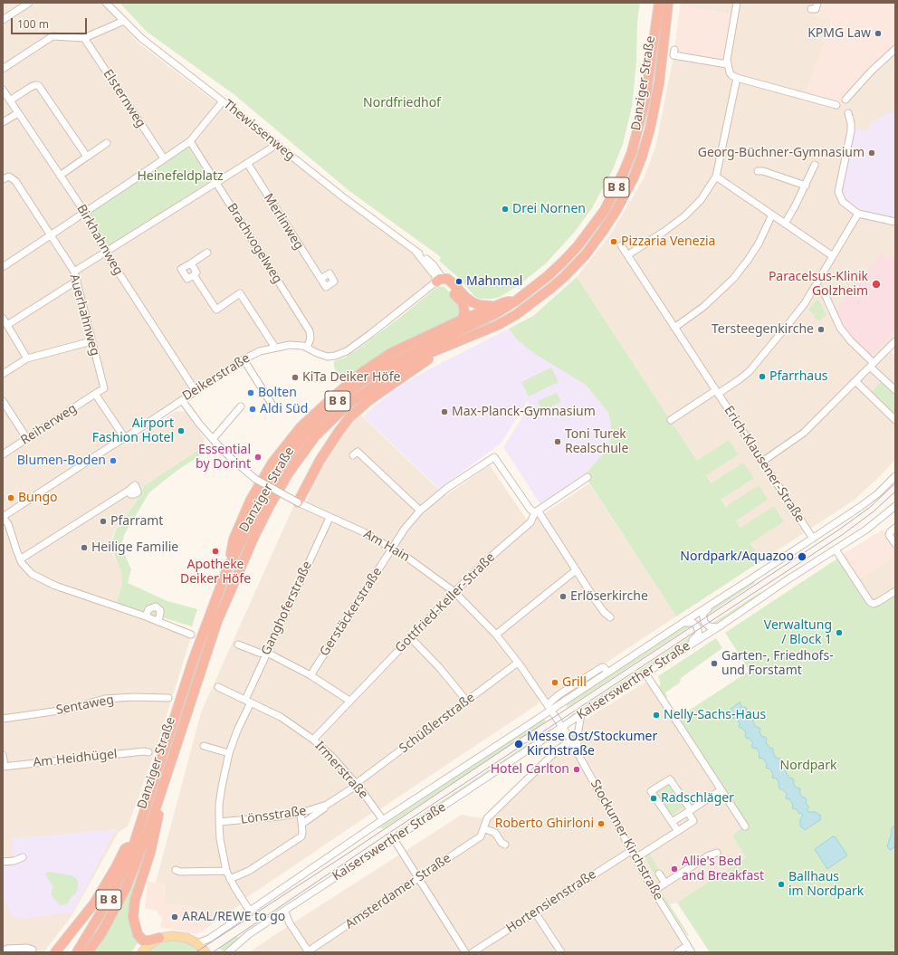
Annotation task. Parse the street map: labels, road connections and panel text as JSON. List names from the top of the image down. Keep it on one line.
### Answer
{"streets":{"highway":["Danziger Straße","B 8"],"street":["Elsternweg","Thewissenweg","Merlinweg","Birkhahnweg","Brachvogelweg","Auerhahnweg","Deikerstraße","Reiherweg","Erich-Klausener-Straße","Am Hain","Gottfried-Keller-Straße","Ganghoferstraße","Gerstäckerstraße","Kaiserswerther Straße","Sentaweg","Schüßlerstraße","Am Heidhügel","Irmerstraße","Lönsstraße","Stockumer Kirchstraße","Amsterdamer Straße","Hortensienstraße"]},"crossings":[["Thewissenweg","Deikerstraße"],["Birkhahnweg","Deikerstraße"],["Brachvogelweg","Deikerstraße"],["Auerhahnweg","Reiherweg"],["Deikerstraße","Am Hain"],["Erich-Klausener-Straße","Kaiserswerther Straße"],["Am Hain","Gottfried-Keller-Straße"],["Am Hain","Ganghoferstraße"],["Am Hain","Gerstäckerstraße"],["Am Hain","Kaiserswerther Straße"],["Am Hain","Schüßlerstraße"],["Am Hain","Stockumer Kirchstraße"],["Gottfried-Keller-Straße","Gerstäckerstraße"],["Gottfried-Keller-Straße","Irmerstraße"],["Ganghoferstraße","Kaiserswerther Straße"],["Ganghoferstraße","Irmerstraße"],["Ganghoferstraße","Lönsstraße"],["Kaiserswerther Straße","Irmerstraße"],["Kaiserswerther Straße","Stockumer Kirchstraße"],["Schüßlerstraße","Irmerstraße"],["Schüßlerstraße","Lönsstraße"],["Irmerstraße","Lönsstraße"],["Stockumer Kirchstraße","Amsterdamer Straße"],["Stockumer Kirchstraße","Hortensienstraße"]],"parks":["Nordfriedhof","Heinefeldplatz","Nordpark"],"places":["KPMG Law","Georg-Büchner-Gymnasium","Drei Nornen","Pizzaria Venezia","Mahnmal","Paracelsus-Klinik Golzheim","Tersteegenkirche","Pfarrhaus","KiTa Deiker Höfe","Bolten","Aldi Süd","Max-Planck-Gymnasium","Airport Fashion Hotel","Toni Turek Realschule","Essential by Dorint","Blumen-Boden","Bungo","Pfarramt","Heilige Familie","Apotheke Deiker Höfe","Nordpark/Aquazoo","Erlöserkirche","Verwaltung / Block 1","Garten-, Friedhofs- und Forstamt","Grill","Nelly-Sachs-Haus","Messe Ost/Stockumer Kirchstraße","Hotel Carlton","Radschläger","Roberto Ghirloni","Allie's Bed and Breakfast","Ballhaus im Nordpark","ARAL/REWE to go"],"scale_bar":"100 m"}
